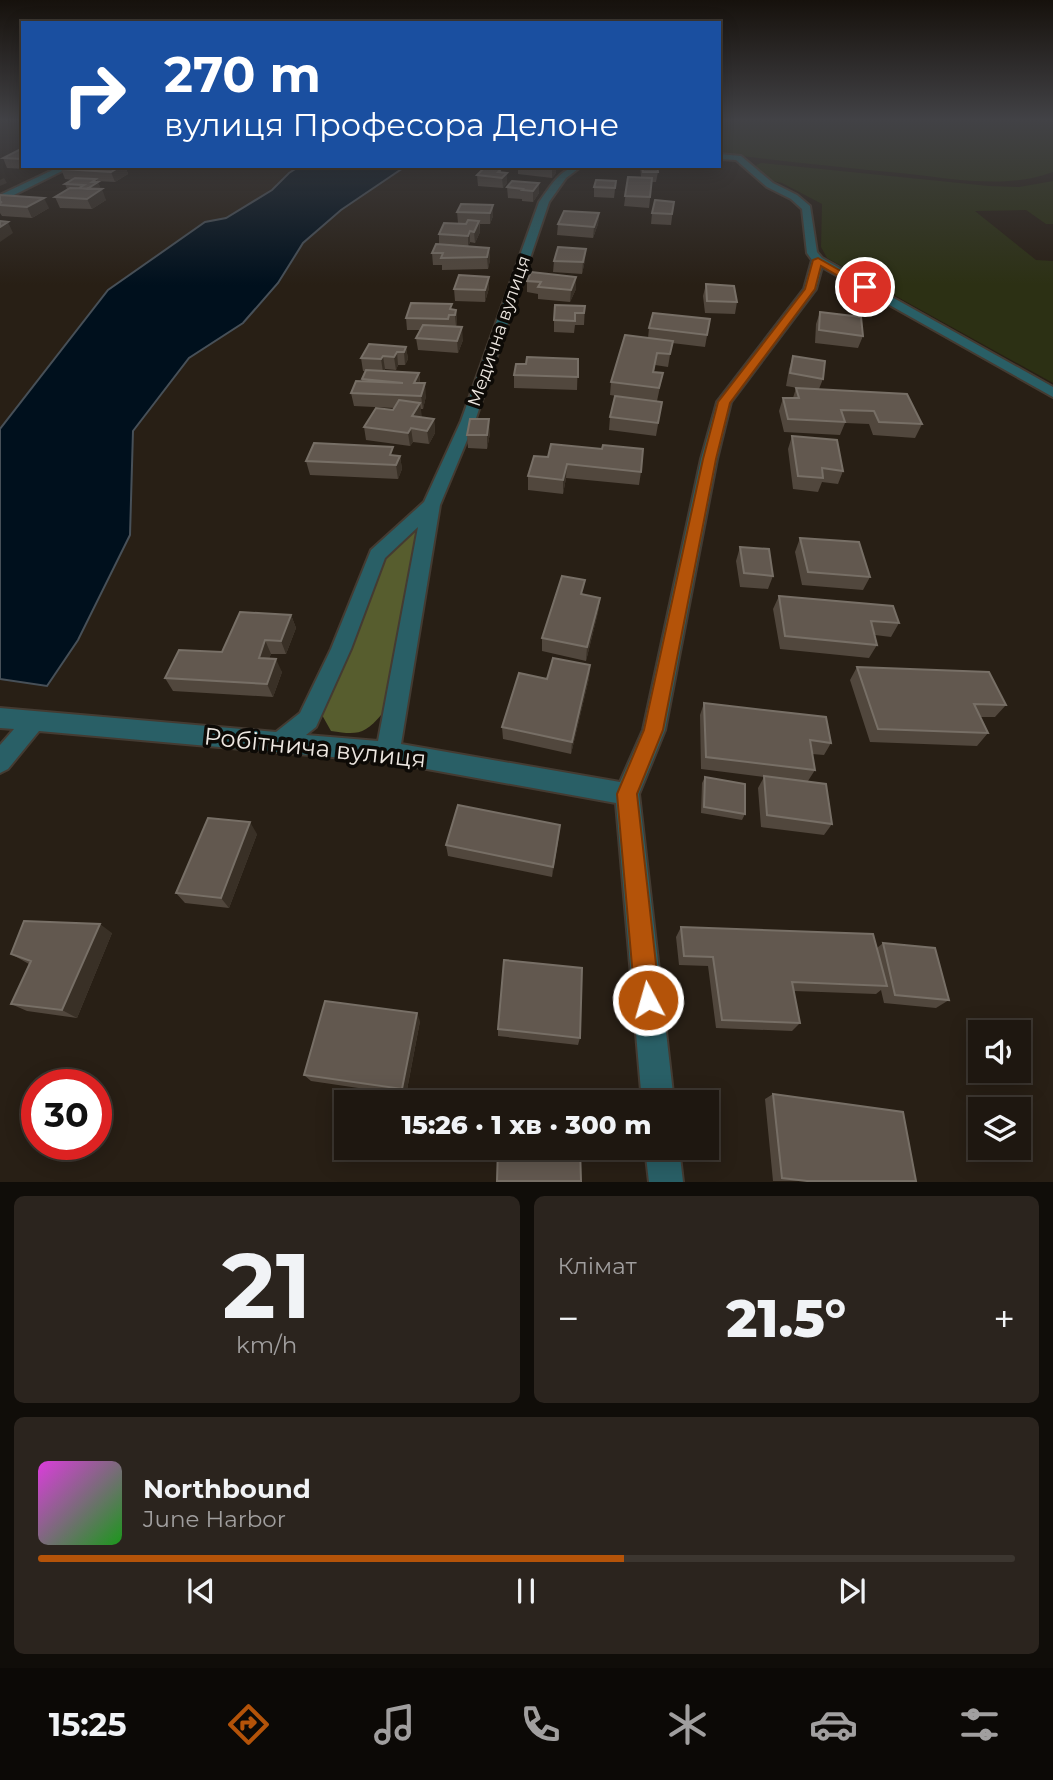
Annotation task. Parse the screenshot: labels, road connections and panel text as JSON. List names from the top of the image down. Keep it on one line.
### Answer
{"streets":{"street":["Медична вулиця","Робітнича вулиця"]},"crossings":[["Медична вулиця","Робітнича вулиця"]],"page":{"turn":["270 m","вулиця Професора Делоне"],"limit":"30","trip":"15:26 · 1 хв · 300 m","tile":[["21","km/h"],"Клімат"],"heat":["−","21.5°","+"],"song":["Northbound","June Harbor"],"tabs":"15:25"}}
